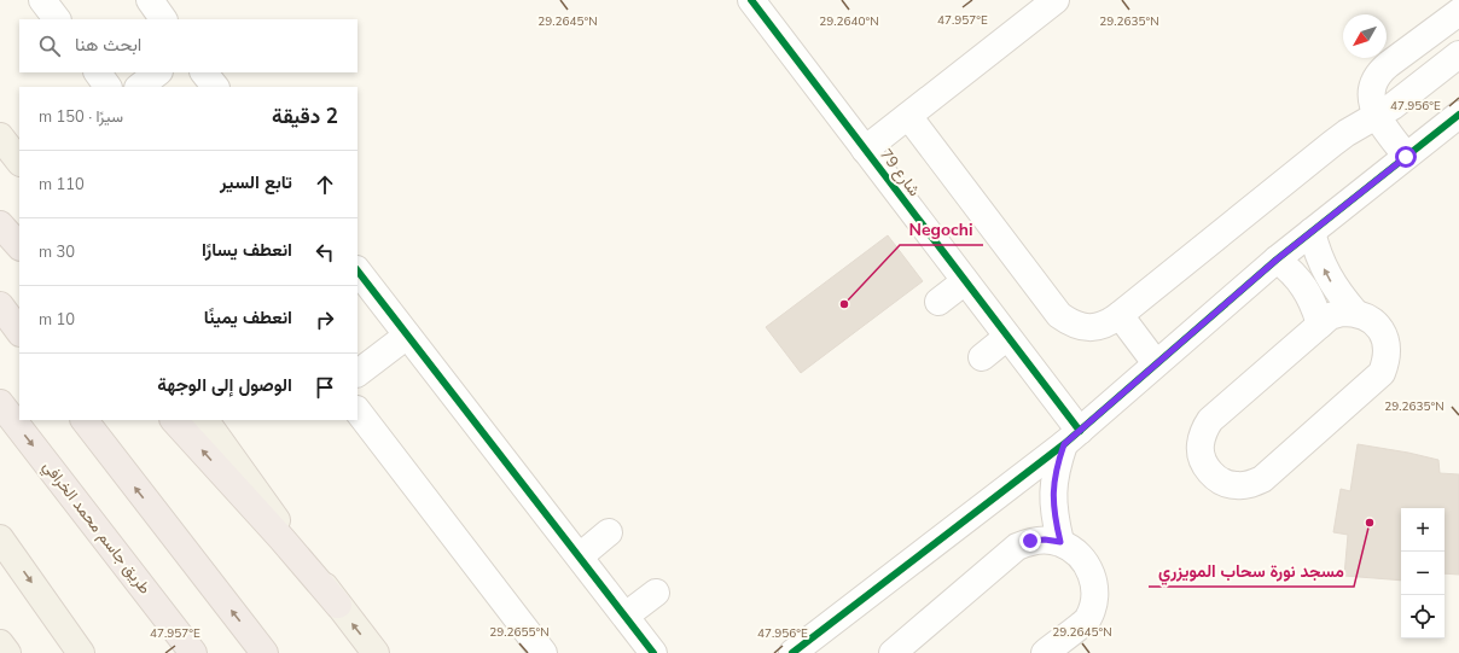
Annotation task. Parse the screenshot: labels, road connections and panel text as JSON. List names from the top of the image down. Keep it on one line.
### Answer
{"streets":{"highway":["طريق جاسم محمد الخرافي"],"street":["شارع 79"]},"places":["Negochi","مسجد نورة سحاب المويزري"],"north":"bottom left","page":{"search":"ابحث هنا","heading":["2 دقيقة","سيرًا · 150 m"],"list":[["تابع السير","110 m"],["انعطف يسارًا","30 m"],["انعطف يمينًا","10 m"],"الوصول إلى الوجهة"],"map_buttons":["+","−"]},"coordinates":["47.957°E","29.2645°N","29.2640°N","29.2635°N","47.956°E","29.2655°N"]}
